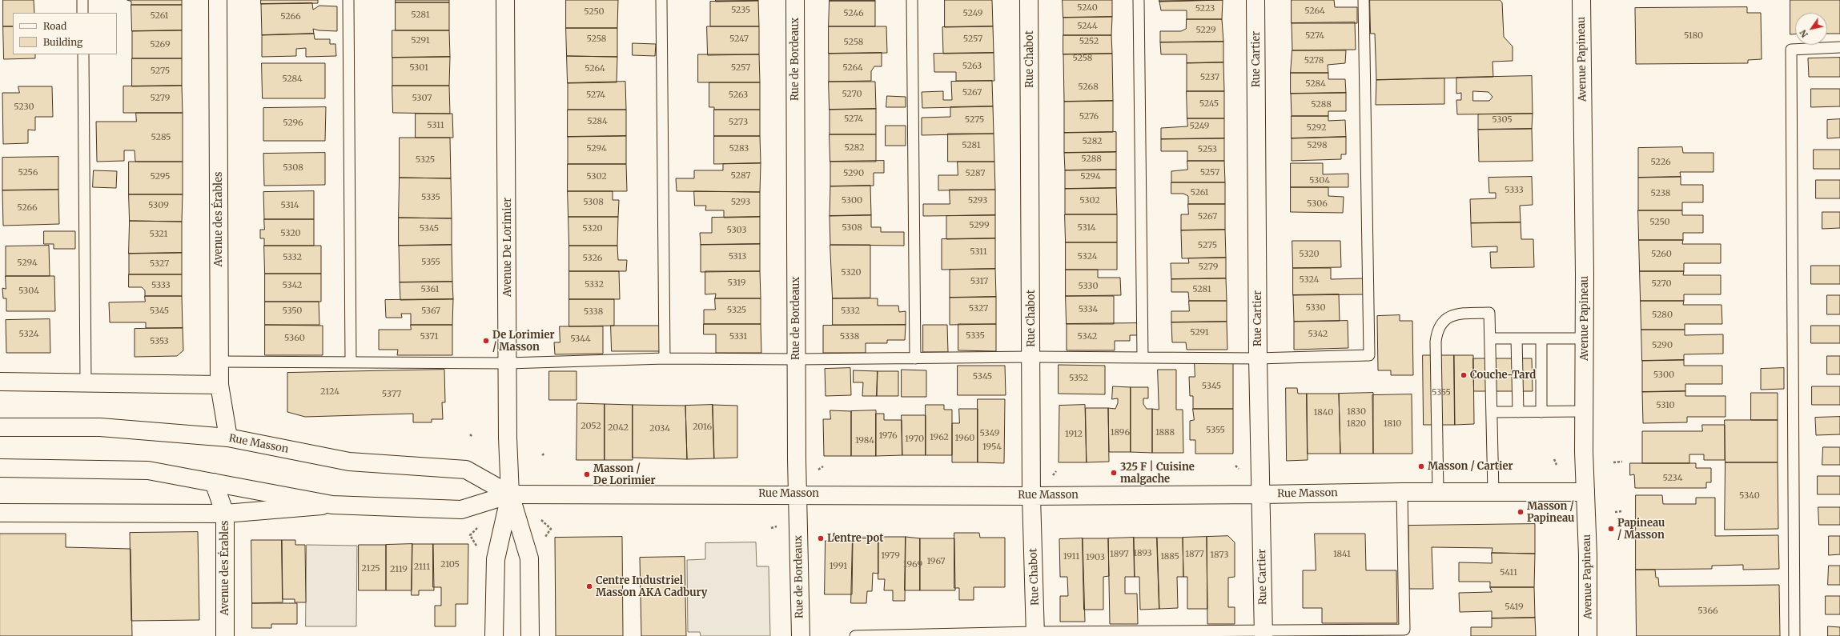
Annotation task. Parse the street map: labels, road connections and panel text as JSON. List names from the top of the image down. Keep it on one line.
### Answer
{"streets":{"street":["Rue de Bordeaux","Rue Chabot","Rue Cartier","Avenue Papineau","Avenue des Érables","Avenue De Lorimier","Rue Masson"]},"crossings":[["Rue de Bordeaux","Rue Masson"],["Rue Chabot","Rue Masson"],["Rue Cartier","Rue Masson"],["Avenue Papineau","Rue Masson"],["Avenue des Érables","Rue Masson"],["Avenue De Lorimier","Rue Masson"]],"places":["De Lorimier / Masson","Couche-Tard","Masson / Cartier","325 F | Cuisine malgache","Masson / De Lorimier","Masson / Papineau","Papineau / Masson","L'entre-pot","Centre Industriel Masson AKA Cadbury"],"house_numbers":["5240","5223","5235","5264","5250","5246","5249","5281","5261","5266","5244","5229","5274","5180","5258","5247","5257","5291","5252","5258","5269","5258","5278","5263","5301","5257","5264","5264","5275","5237","5284","5284","5268","5267","5270","5274","5263","5279","5307","5245","5288","5230","5276","5274","5275","5305","5284","5273","5296","5311","5249","5292","5285","5282","5281","5298","5282","5294","5283","5253","5288","5325","5226","5308","5256","5257","5290","5287","5287","5295","5302","5294","5304","5333","5261","5238","5335","5300","5293","5302","5308","5293","5306","5309","5314","5266","5267","5250","5299","5308","5314","5345","5320","5303","5320","5321","5275","5311","5320","5260","5313","5324","5332","5326","5355","5294","5327","5279","5320","5324","5317","5319","5270","5332","5333","5342","5330","5361","5281","5304","5330","5327","5334","5325","5345","5350","5367","5332","5338","5280","5291","5324","5342","5335","5371","5331","5338","5342","5360","5344","5353","5290","5300","5345","5352","5345","2124","5355","5377","5310","1830","1840","1820","1810","2052","2016","2042","2034","5355","1896","1888","5349","1912","1976","1962","1960","1970","1984","1954","5234","5340","1893","1897","1877","1841","1873","1979","1911","1885","1903","1967","2105","1969","1991","2111","2125","2119","5411","5419","5366"],"legend":["Road","Building"],"north":"bottom left"}
